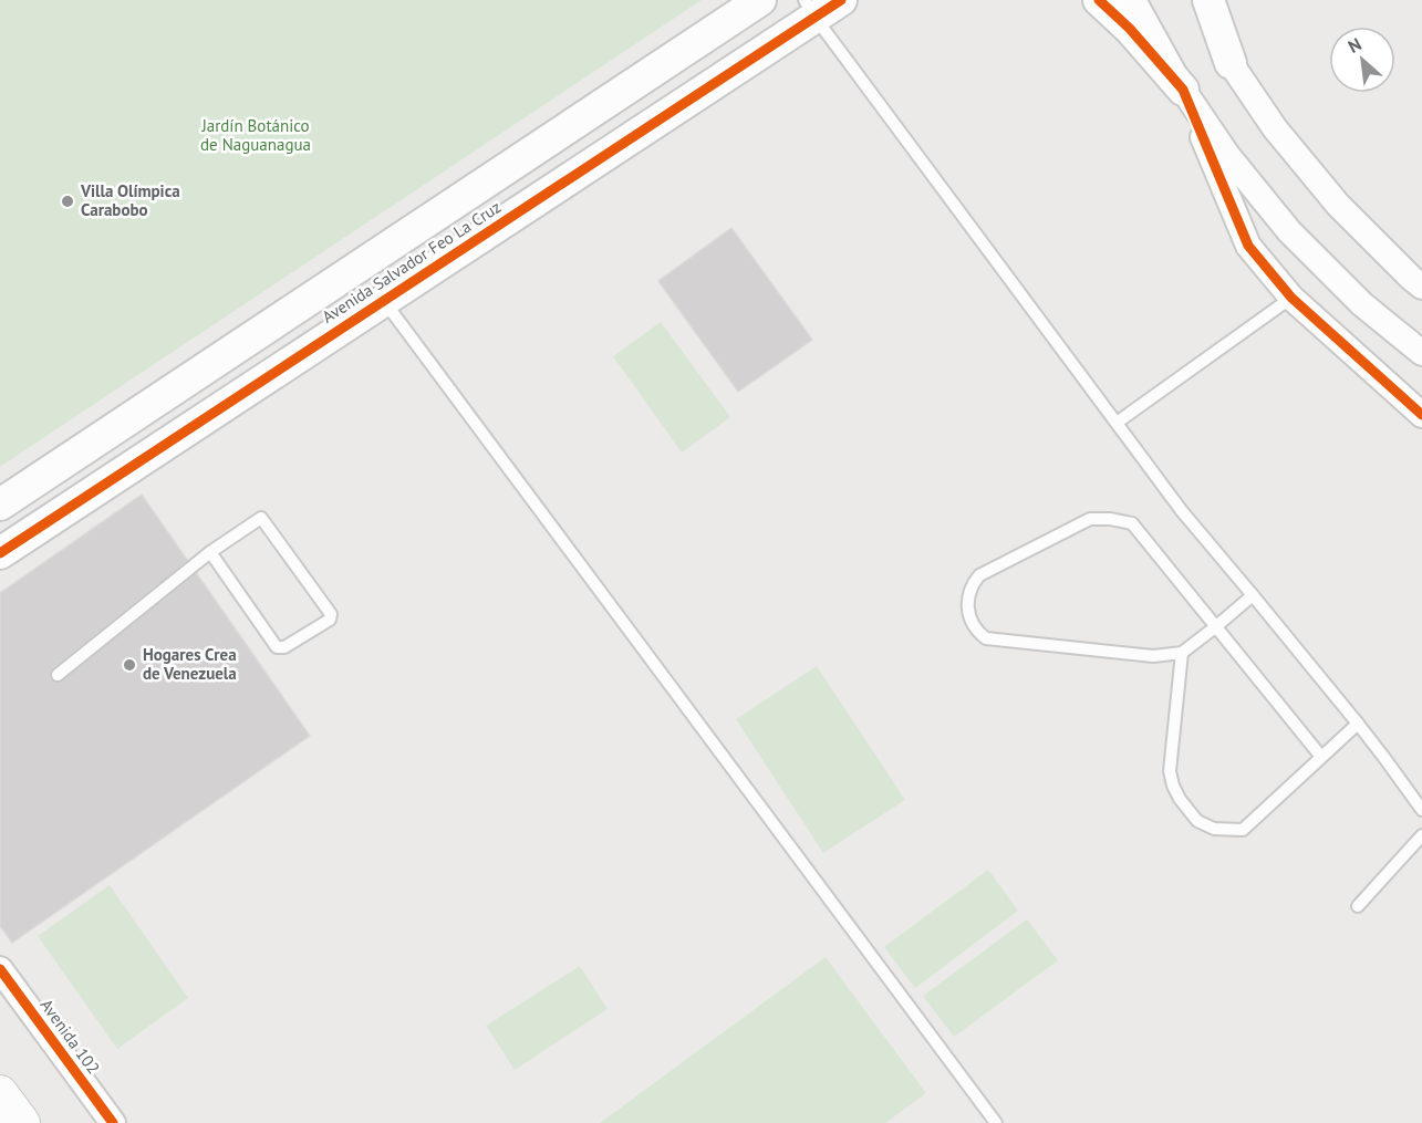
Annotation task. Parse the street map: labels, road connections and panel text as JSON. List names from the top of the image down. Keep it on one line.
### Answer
{"streets":{"street":["Avenida Salvador Feo La Cruz","Avenida 102"]},"parks":["Jardín Botánico de Naguanagua"],"places":["Villa Olímpica Carabobo","Hogares Crea de Venezuela"],"north":"top left"}
